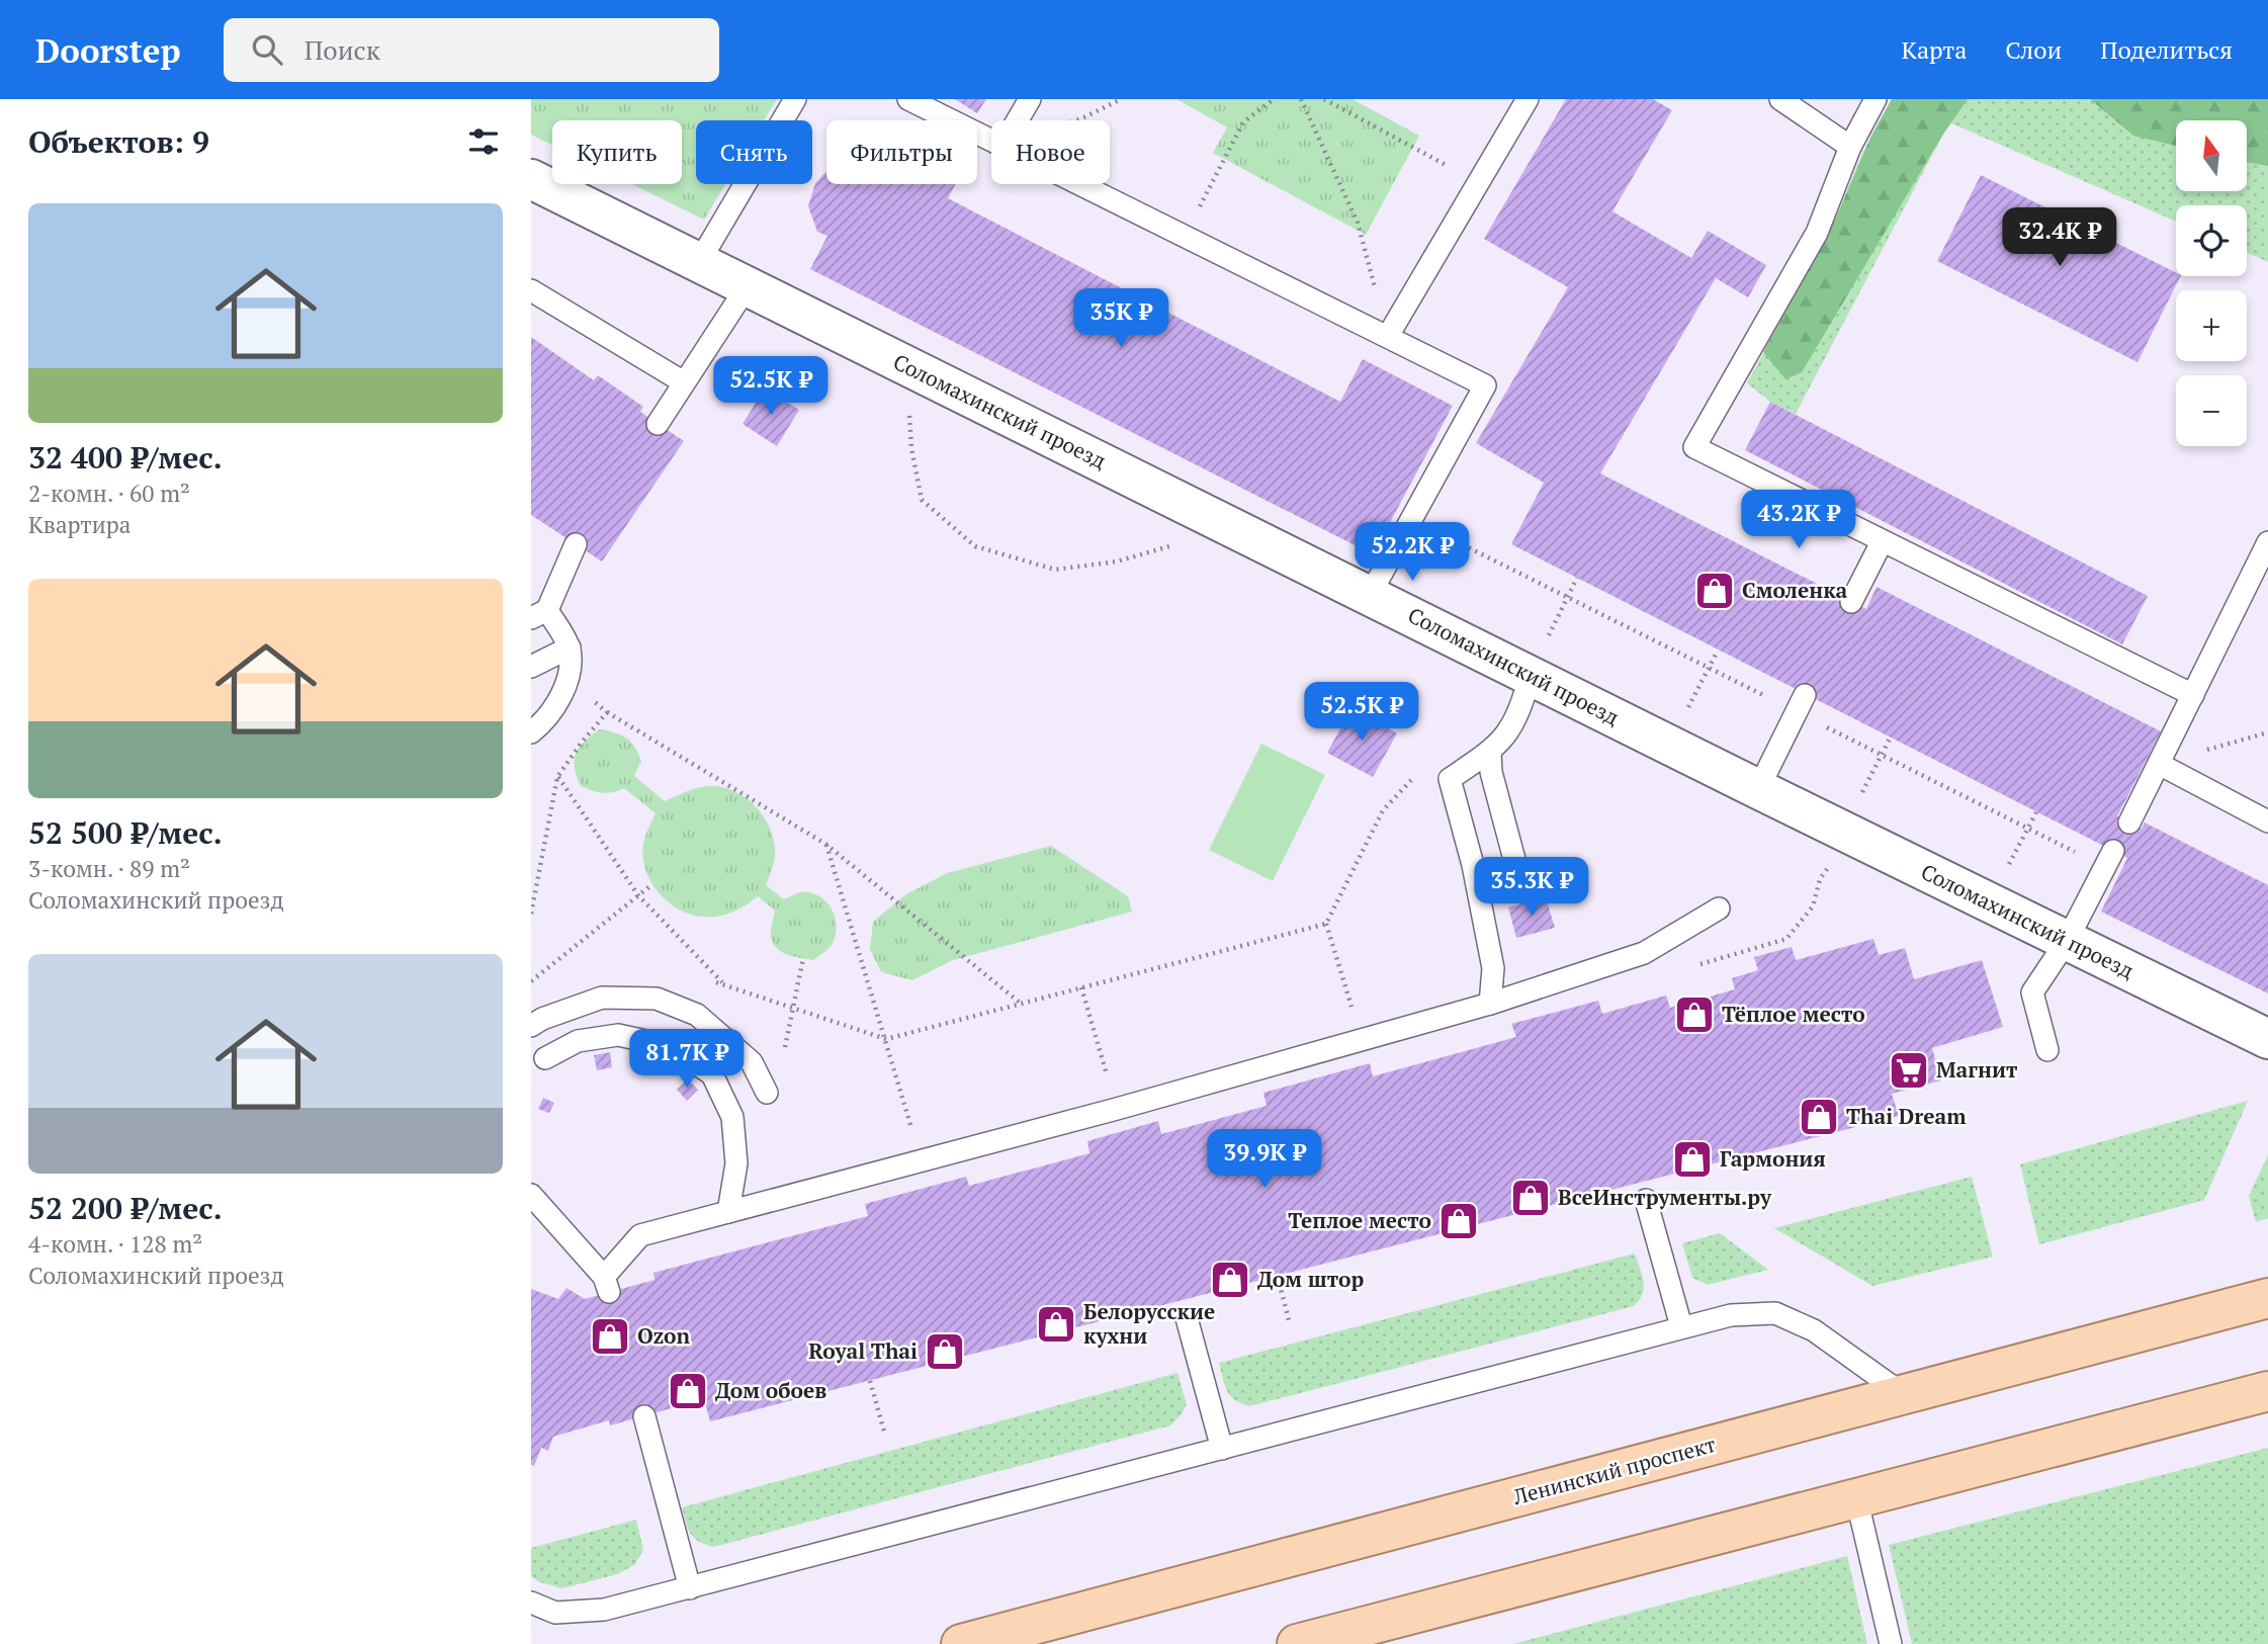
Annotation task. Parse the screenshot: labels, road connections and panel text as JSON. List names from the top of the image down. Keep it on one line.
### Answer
{"streets":{"main road":["Ленинский проспект"],"street":["Соломахинский проезд"]},"places":{"shop":["Смоленка","Тёплое место","Thai Dream","Гармония","ВсеИнструменты.ру","Теплое место","Дом штор","Белорусские кухни","Ozon","Royal Thai","Дом обоев"],"supermarket":["Магнит"]},"north":"top","page":{"header":"Doorstep","search":"Поиск","nav":["Карта","Слои","Поделиться"],"heading":"Объектов: 9","map_buttons":["+","−"],"chip":["Купить","Снять","Фильтры","Новое"],"list":[{"name":"32 400 ₽/мес.","note":"2-комн. · 60 m² · Квартира"},{"name":"52 500 ₽/мес.","note":"3-комн. · 89 m² · Соломахинский проезд"},{"name":"52 200 ₽/мес.","note":"4-комн. · 128 m² · Соломахинский проезд"}],"price":["32.4K ₽","35K ₽","52.5K ₽","43.2K ₽","52.2K ₽","52.5K ₽","35.3K ₽","81.7K ₽","39.9K ₽"]}}
